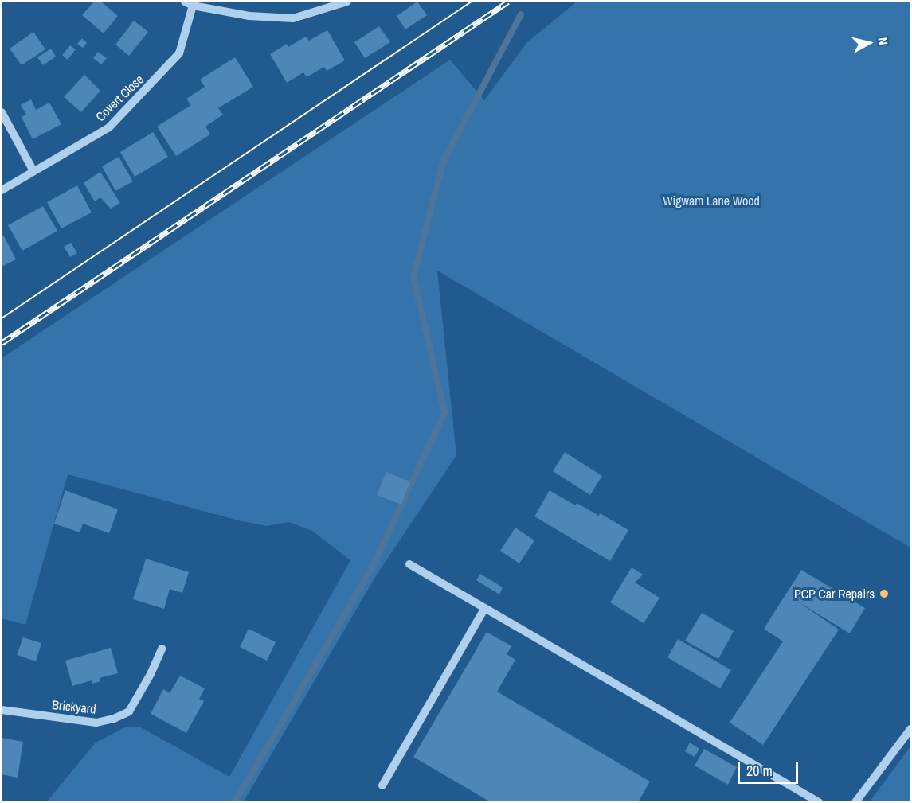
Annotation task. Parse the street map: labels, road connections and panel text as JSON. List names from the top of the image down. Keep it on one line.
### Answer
{"streets":{"street":["Covert Close","Brickyard"]},"parks":["Wigwam Lane Wood"],"places":["PCP Car Repairs"],"scale_bar":"20 m","north":"right"}
